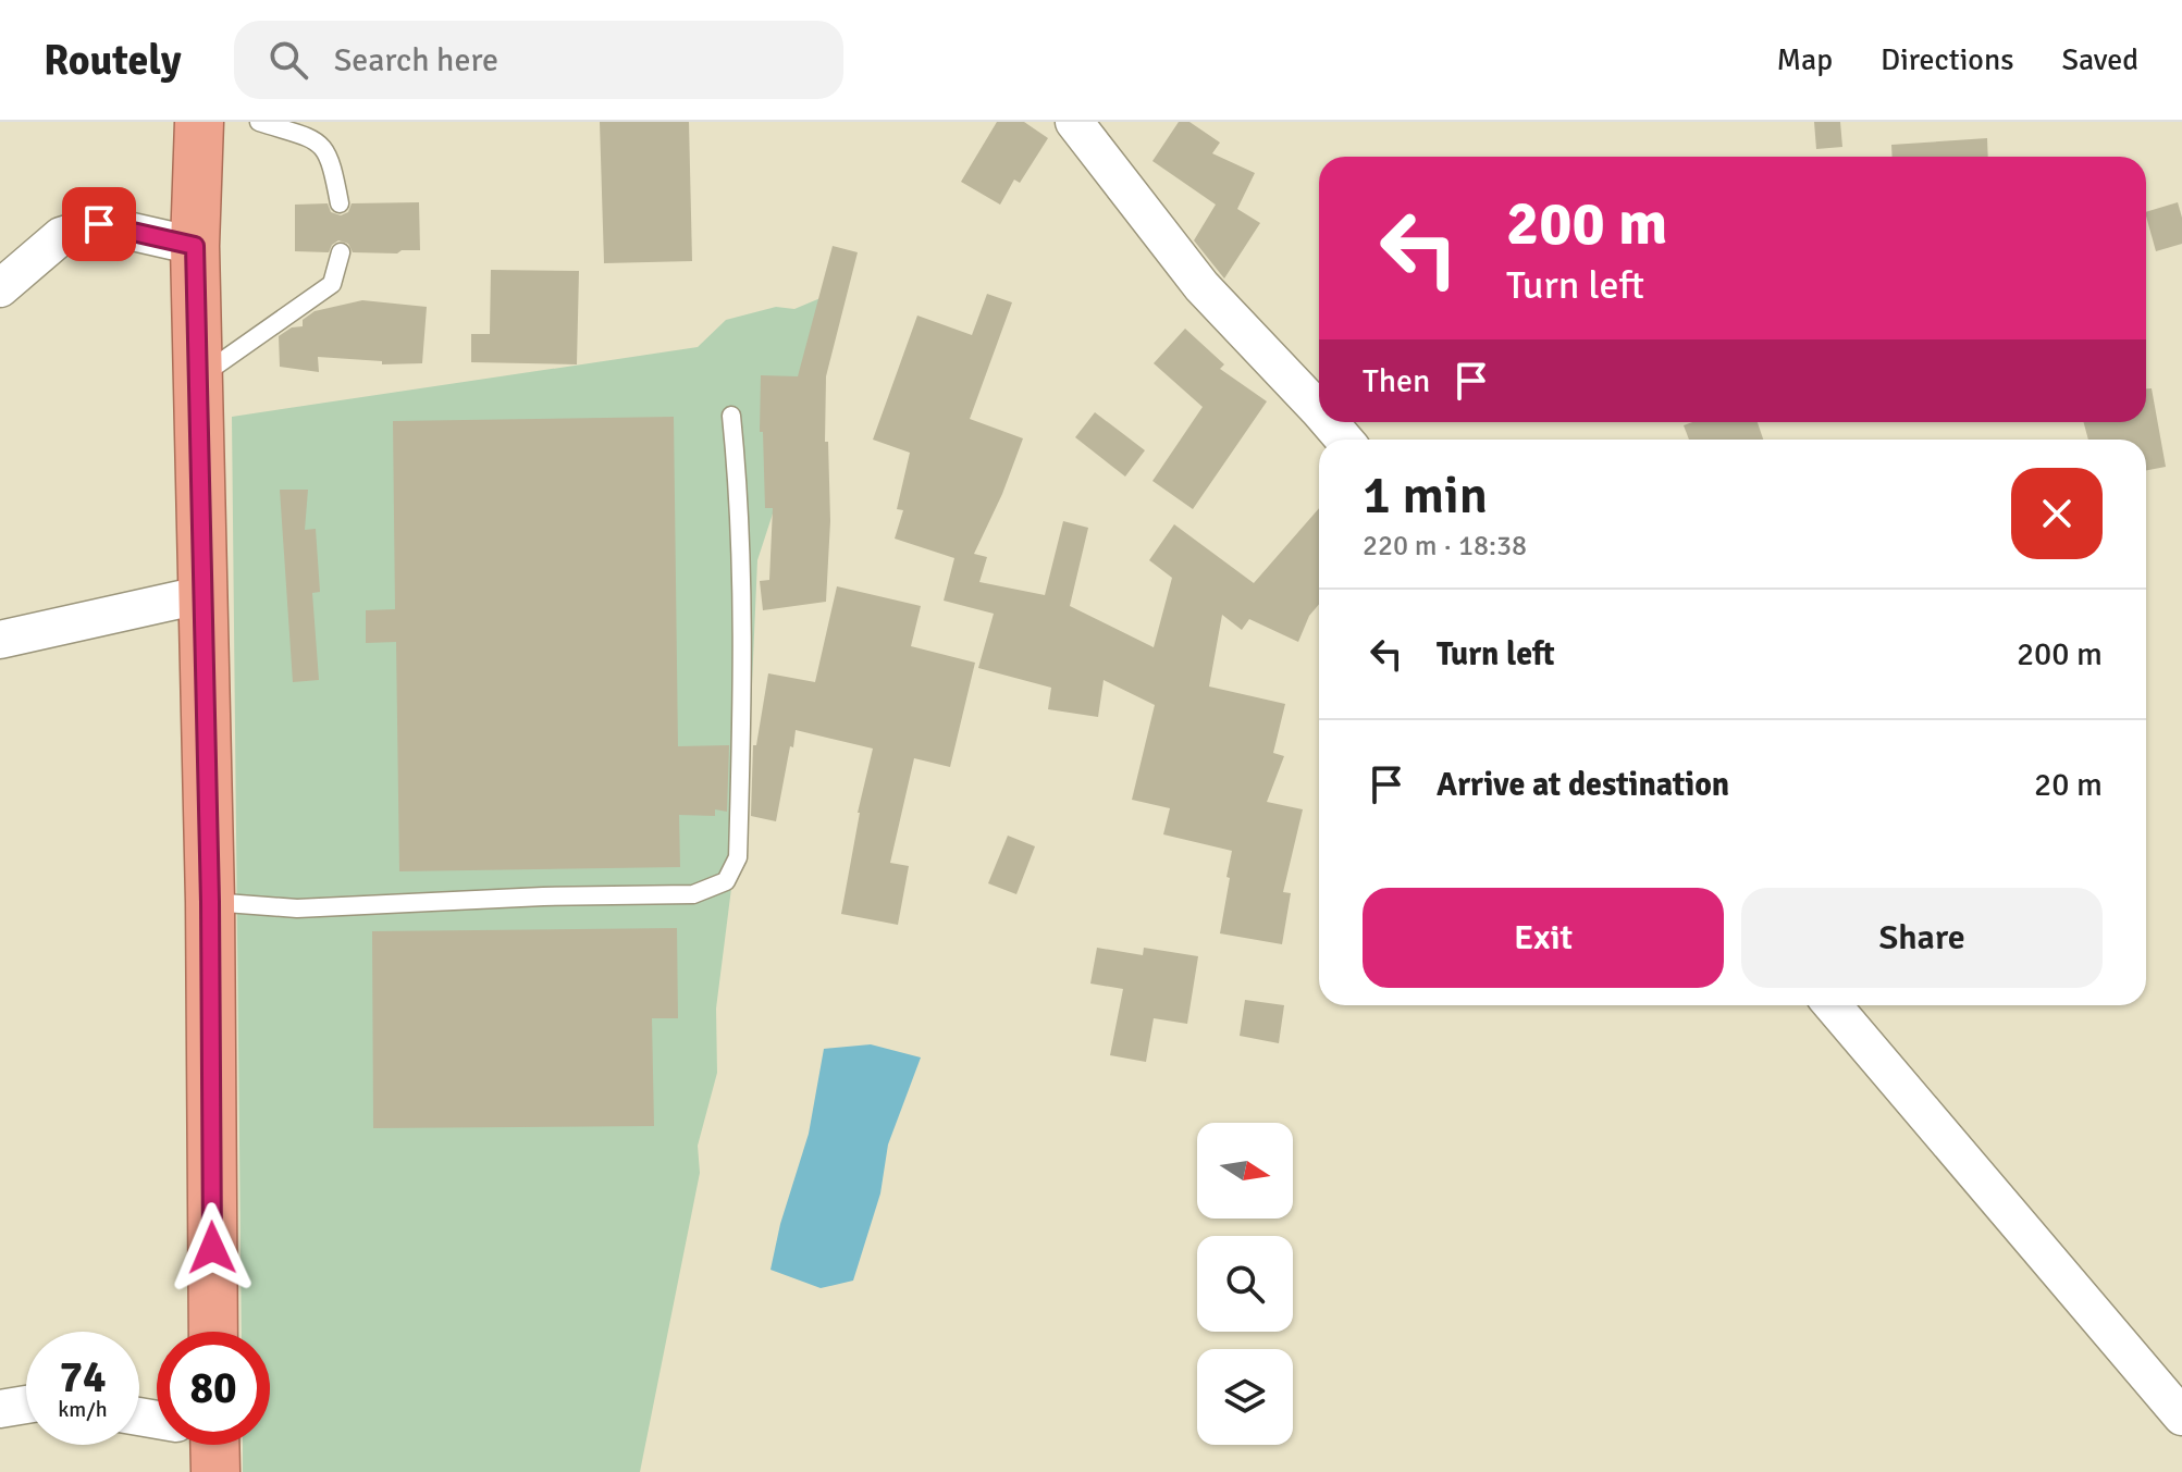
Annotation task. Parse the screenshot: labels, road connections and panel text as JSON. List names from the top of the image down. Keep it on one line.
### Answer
{"north":"right","page":{"header":"Routely","search":"Search here","nav":["Map","Directions","Saved"],"turn":["200 m","Turn left"],"then":"Then","heading":["1 min","220 m · 18:38"],"list":[{"name":"Turn left","value":"200 m"},{"name":"Arrive at destination","value":"20 m"}],"buttons":["Exit","Share"],"speed":"74 km/h","limit":"80"}}
